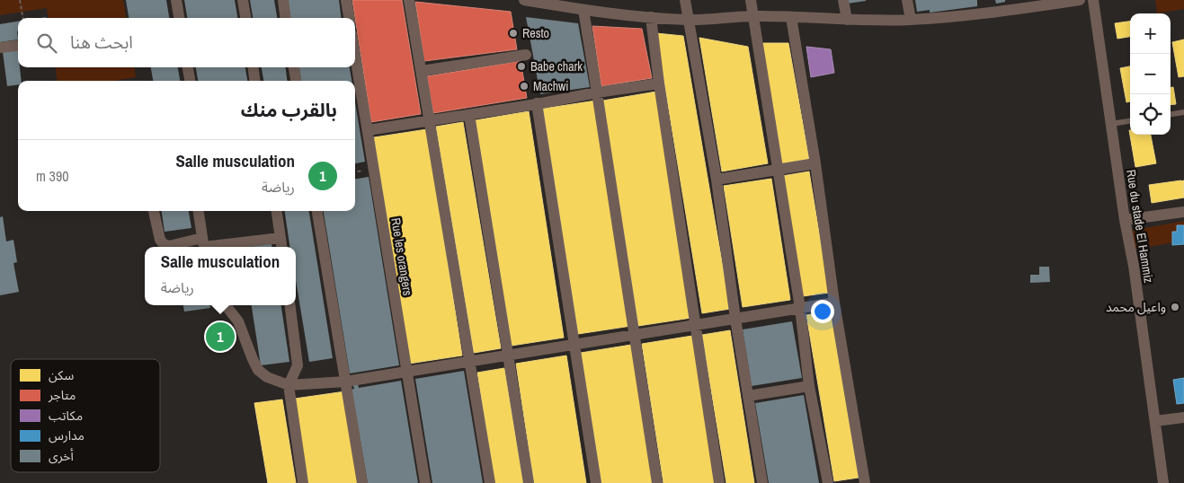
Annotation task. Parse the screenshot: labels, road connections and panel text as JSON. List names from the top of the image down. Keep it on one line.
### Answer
{"streets":{"street":["Rue du stade El Hammiz","Rue les orangers"]},"places":["Resto","Babe chark","Machwi","واعيل محمد"],"legend":["سكن","متاجر","مكاتب","مدارس","أخرى"],"page":{"map_buttons":["+","−"],"search":"ابحث هنا","heading":"بالقرب منك","list":[{"mark":"1","name":"Salle musculation","note":"رياضة","value":"390 m"}],"popup":["Salle musculation","رياضة"],"pins":"1"}}
